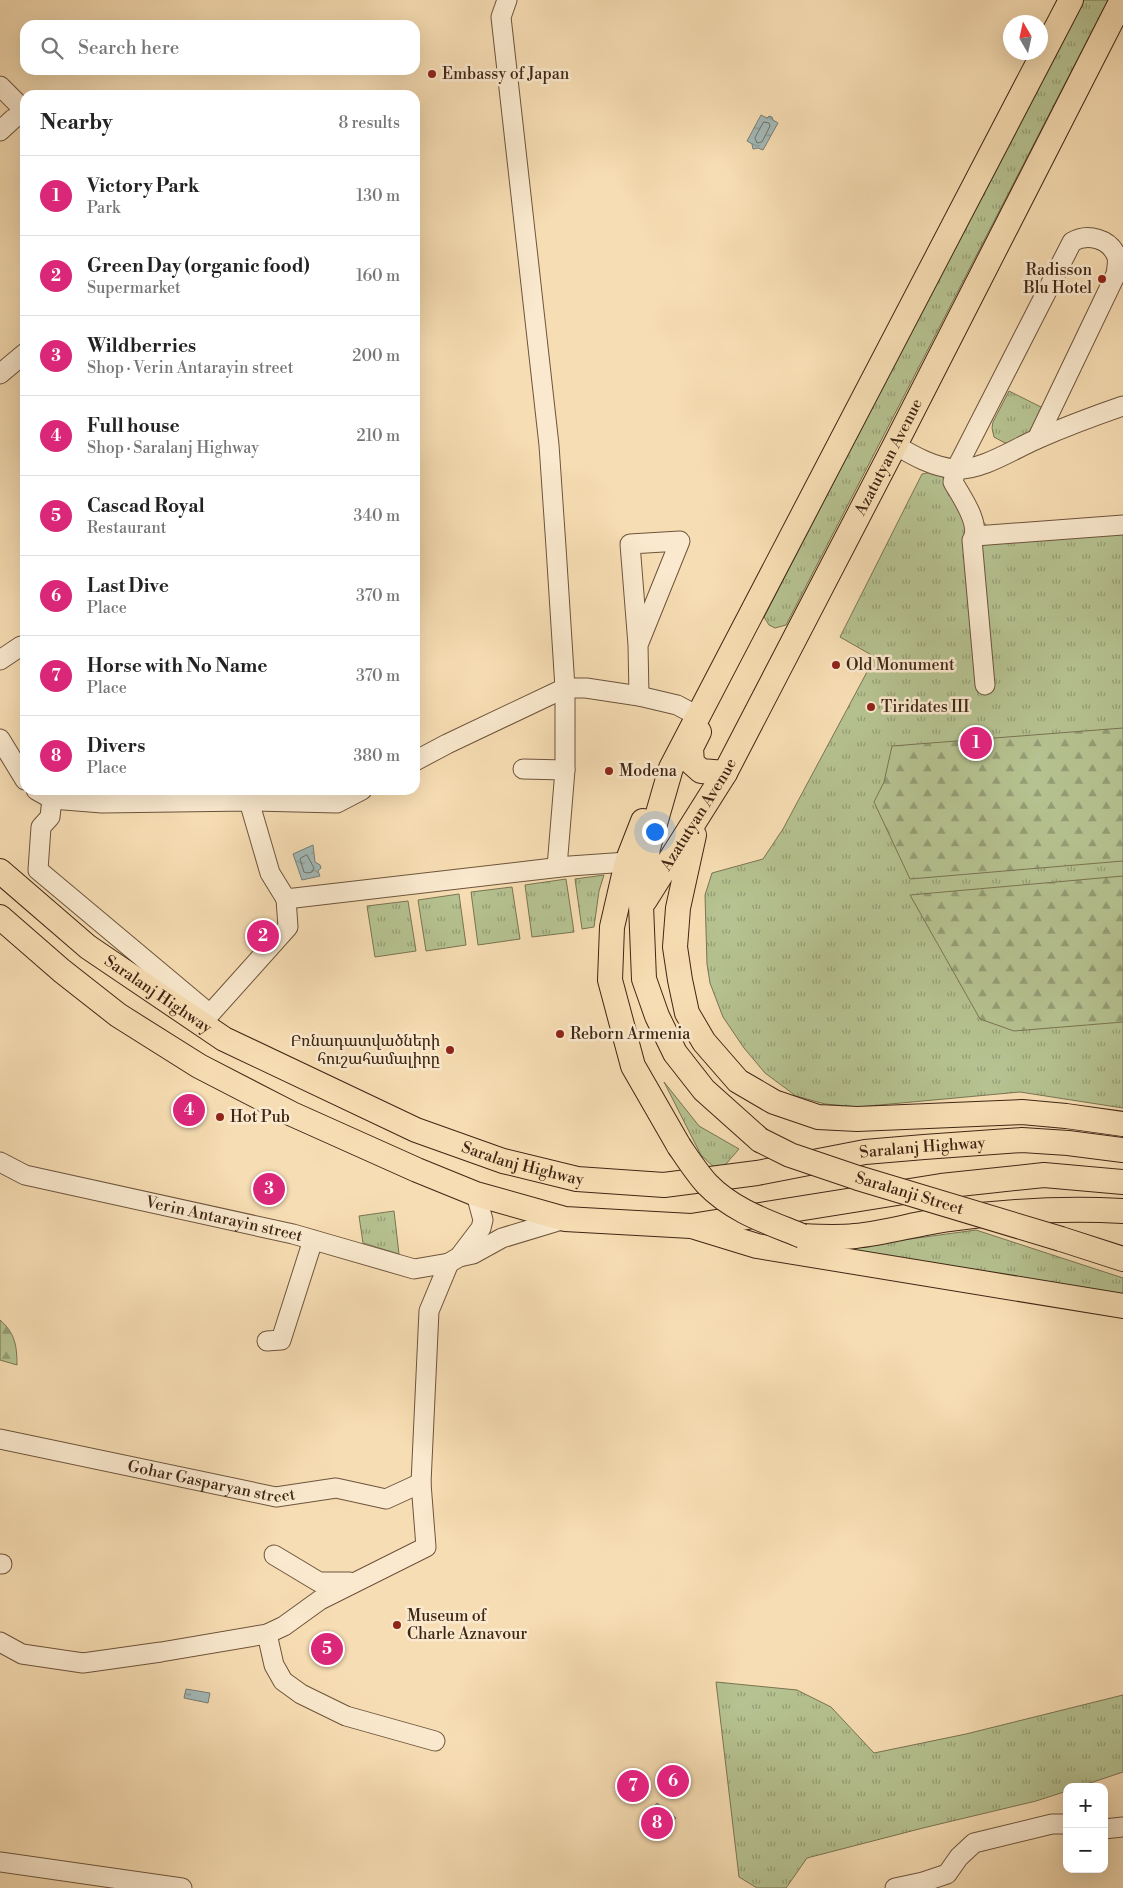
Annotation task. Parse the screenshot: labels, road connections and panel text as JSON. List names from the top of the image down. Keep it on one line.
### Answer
{"streets":{"main road":["Azatutyan Avenue","Saralanj Highway","Saralanji Street"],"street":["Verin Antarayin street","Gohar Gasparyan street"]},"crossings":[["Azatutyan Avenue","Saralanji Street"]],"places":["Embassy of Japan","Radisson Blu Hotel","Old Monument","Tiridates III","Modena","Reborn Armenia","Բռնադատվածների հուշահամալիրը","Hot Pub","Museum of Charle Aznavour"],"north":"top","page":{"search":"Search here","heading":["Nearby","8 results"],"list":[{"mark":"1","name":"Victory Park","note":"Park","value":"130 m"},{"mark":"2","name":"Green Day (organic food)","note":"Supermarket","value":"160 m"},{"mark":"3","name":"Wildberries","note":"Shop · Verin Antarayin street","value":"200 m"},{"mark":"4","name":"Full house","note":"Shop · Saralanj Highway","value":"210 m"},{"mark":"5","name":"Cascad Royal","note":"Restaurant","value":"340 m"},{"mark":"6","name":"Last Dive","note":"Place","value":"370 m"},{"mark":"7","name":"Horse with No Name","note":"Place","value":"370 m"},{"mark":"8","name":"Divers","note":"Place","value":"380 m"}],"pins":["1","2","4","3","5","6","7","8"],"map_buttons":["+","−"]}}
